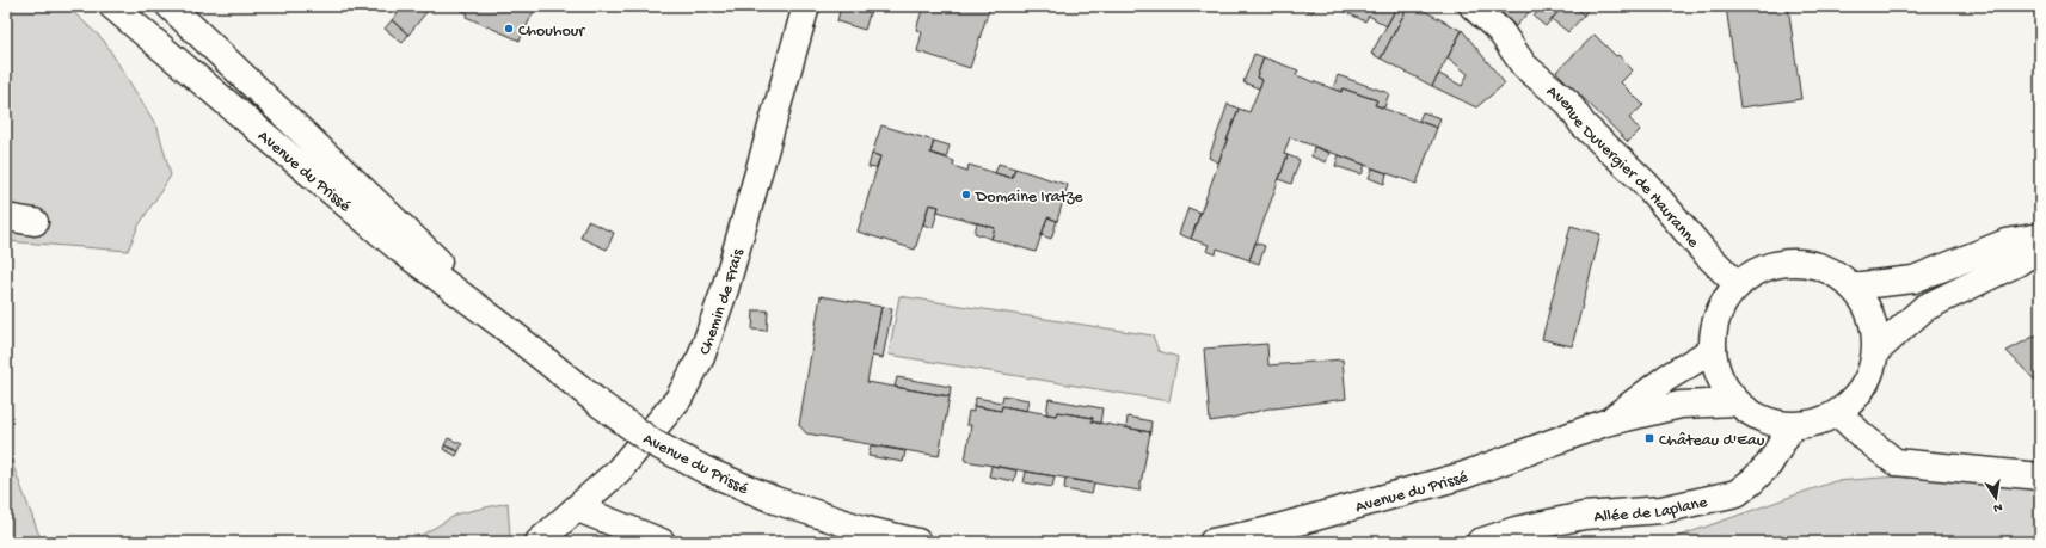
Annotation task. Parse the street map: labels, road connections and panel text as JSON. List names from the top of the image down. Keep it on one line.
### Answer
{"streets":{"main road":["Avenue Duvergier de Hauranne","Avenue du Prissé","Chemin de Frais","Allée de Laplane"]},"crossings":[["Avenue Duvergier de Hauranne","Avenue du Prissé"],["Avenue Duvergier de Hauranne","Allée de Laplane"],["Avenue du Prissé","Allée de Laplane"]],"places":{"other":["Chouhour","Domaine Iratze"],"transit":["Château d'Eau"]},"north":"bottom"}
